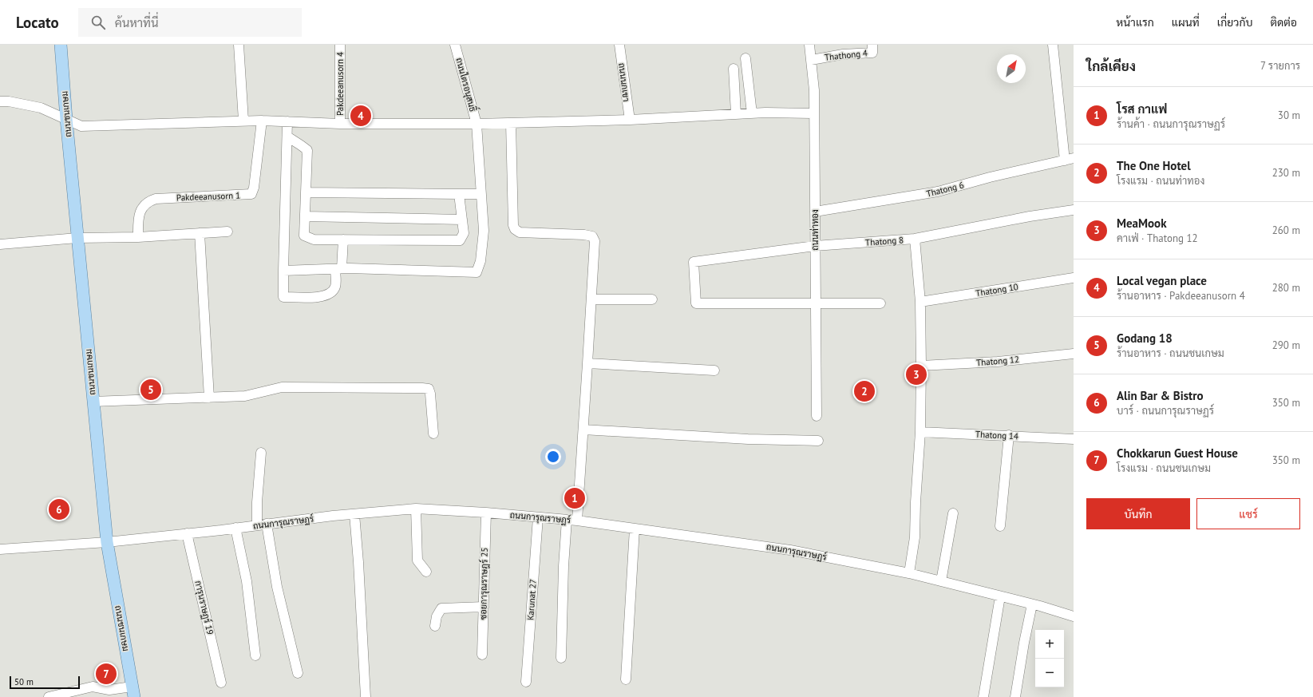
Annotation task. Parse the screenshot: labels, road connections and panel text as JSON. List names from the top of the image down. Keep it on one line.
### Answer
{"streets":{"main road":["ถนนชนเกษม"],"street":["Thathong 4","ถนนนกเขา","Pakdeeanusorn 4","ถนนไตรอนุสนธิ์","Thatong 6","Pakdeeanusorn 1","ถนนท่าทอง","Thatong 8","Thatong 10","Thatong 12","Thatong 14","ถนนการุณราษฏร์","ซอยการุณราษฎร์ 25","Karunat 27","การุนราษฏร์ 19"]},"crossings":[["Thathong 4","ถนนท่าทอง"],["ถนนชนเกษม","ถนนการุณราษฏร์"],["Thatong 6","ถนนท่าทอง"],["ถนนท่าทอง","Thatong 8"],["ถนนการุณราษฏร์","ซอยการุณราษฎร์ 25"],["ถนนการุณราษฏร์","Karunat 27"],["ถนนการุณราษฏร์","การุนราษฏร์ 19"]],"scale_bar":"50 m","north":"top right","page":{"header":"Locato","search":"ค้นหาที่นี่","nav":["หน้าแรก","แผนที่","เกี่ยวกับ","ติดต่อ"],"heading":["ใกล้เคียง","7 รายการ"],"list":[{"mark":"1","name":"โรส กาแฟ","note":"ร้านค้า · ถนนการุณราษฏร์","value":"30 m"},{"mark":"2","name":"The One Hotel","note":"โรงแรม · ถนนท่าทอง","value":"230 m"},{"mark":"3","name":"MeaMook","note":"คาเฟ่ · Thatong 12","value":"260 m"},{"mark":"4","name":"Local vegan place","note":"ร้านอาหาร · Pakdeeanusorn 4","value":"280 m"},{"mark":"5","name":"Godang 18","note":"ร้านอาหาร · ถนนชนเกษม","value":"290 m"},{"mark":"6","name":"Alin Bar & Bistro","note":"บาร์ · ถนนการุณราษฏร์","value":"350 m"},{"mark":"7","name":"Chokkarun Guest House","note":"โรงแรม · ถนนชนเกษม","value":"350 m"}],"pins":["4","3","5","2","1","6","7"],"buttons":["บันทึก","แชร์"],"map_buttons":["+","−"],"scale":"50 m"}}
